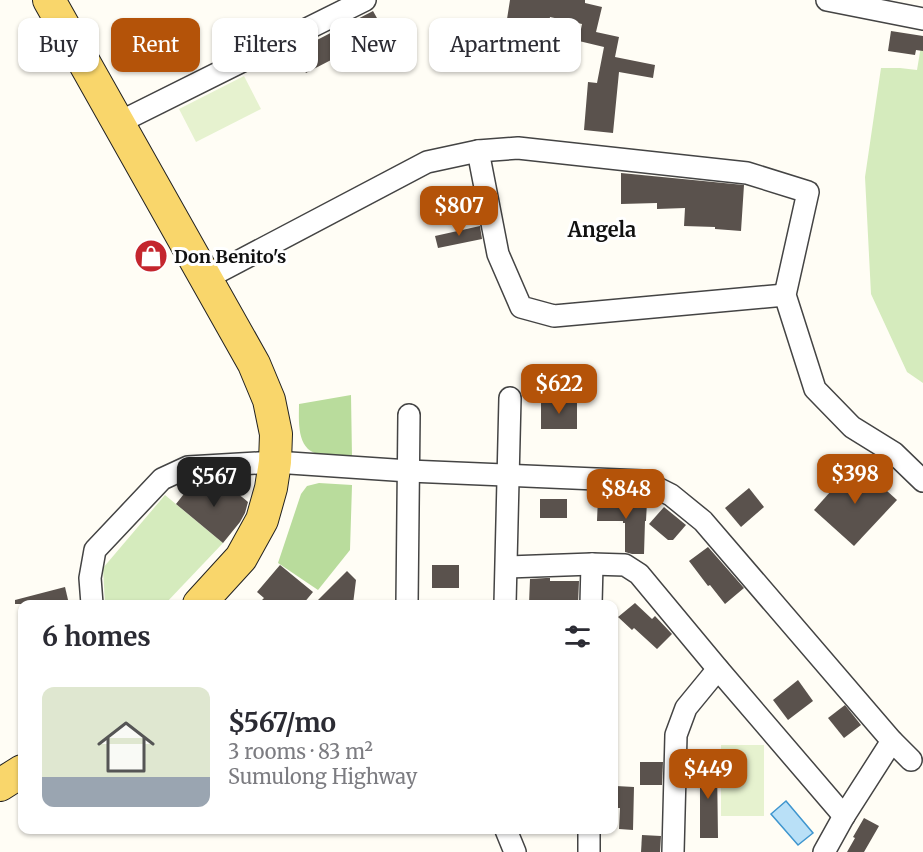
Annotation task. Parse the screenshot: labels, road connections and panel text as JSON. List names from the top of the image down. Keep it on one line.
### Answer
{"districts":["Angela"],"places":{"shop":["Don Benito's"]},"page":{"chip":["Buy","Rent","Filters","New","Apartment"],"price":["$807","$622","$398","$567","$848","$449"],"heading":"6 homes","list":[{"name":"$567/mo","note":"3 rooms · 83 m² · Sumulong Highway"}]}}
